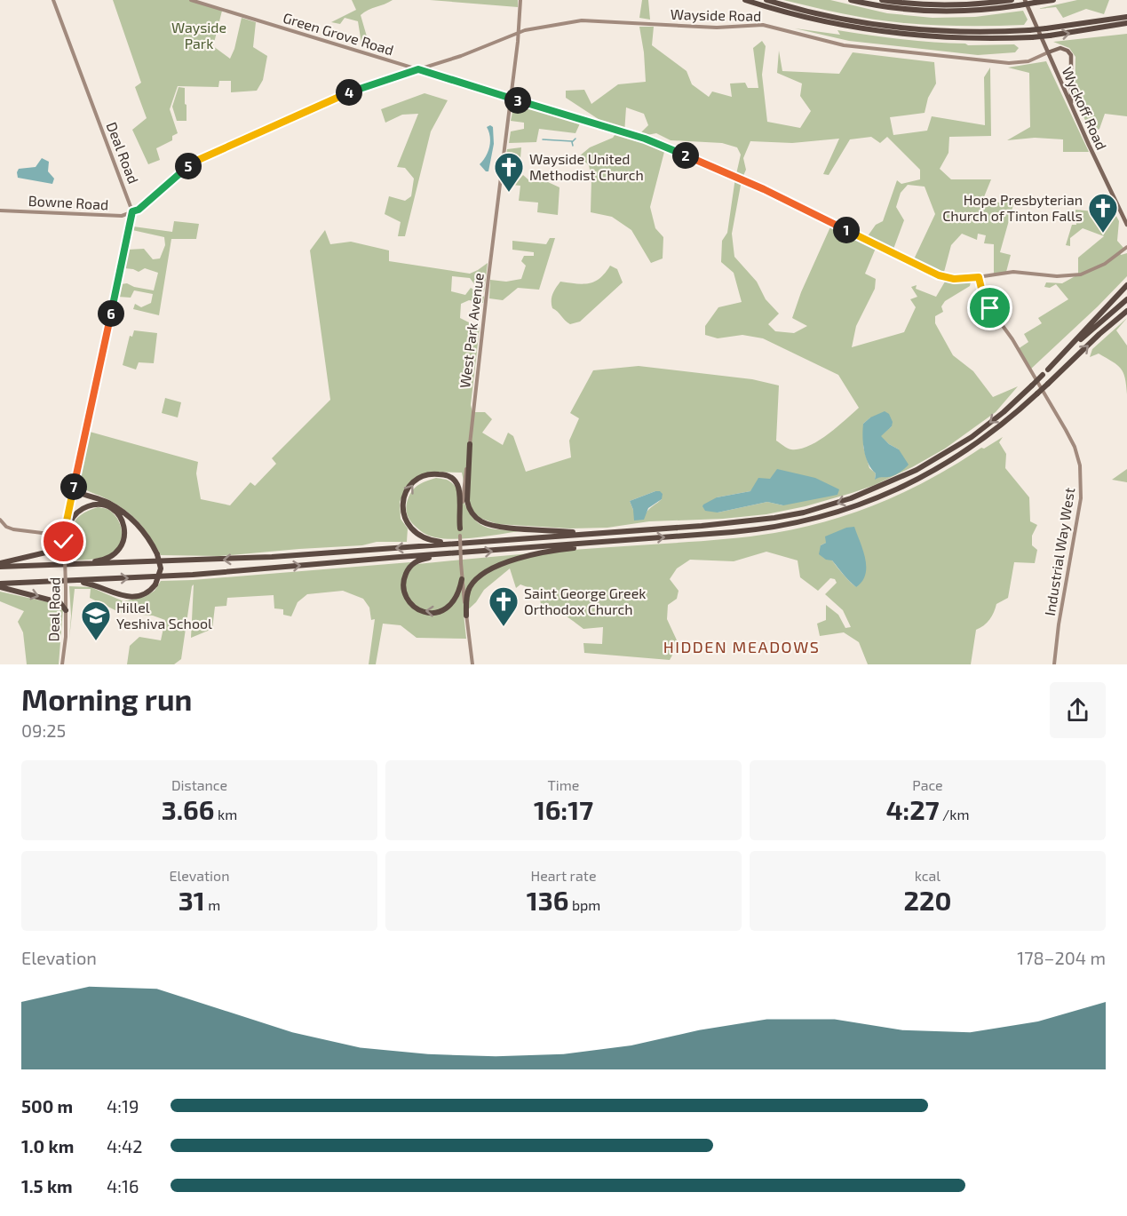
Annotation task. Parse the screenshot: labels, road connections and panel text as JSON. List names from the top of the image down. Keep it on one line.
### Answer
{"streets":{"main road":["Wyckoff Road"],"street":["Wayside Road","Green Grove Road","Deal Road","Bowne Road","West Park Avenue","Industrial Way West"]},"crossings":[["Wayside Road","Green Grove Road"],["Wayside Road","Wyckoff Road"],["Wayside Road","Bowne Road"],["Wayside Road","West Park Avenue"],["Green Grove Road","Bowne Road"],["Green Grove Road","West Park Avenue"],["Green Grove Road","Industrial Way West"],["Deal Road","Bowne Road"]],"districts":["HIDDEN MEADOWS"],"parks":["Wayside Park"],"places":{"church":["Wayside United Methodist Church","Hope Presbyterian Church of Tinton Falls","Saint George Greek Orthodox Church"],"school or university":["Hillel Yeshiva School"]},"page":{"pins":["4","3","2","5","1","6","7"],"heading":["Morning run","09:25"],"stats":[["Distance","3.66 km"],["Time","16:17"],["Pace","4:27 /km"],["Elevation","31 m"],["Heart rate","136 bpm"],["kcal","220"]],"chart":["Elevation","178–204 m"],"list":[{"name":"500 m","note":"4:19"},{"name":"1.0 km","note":"4:42"},{"name":"1.5 km","note":"4:16"}]}}
